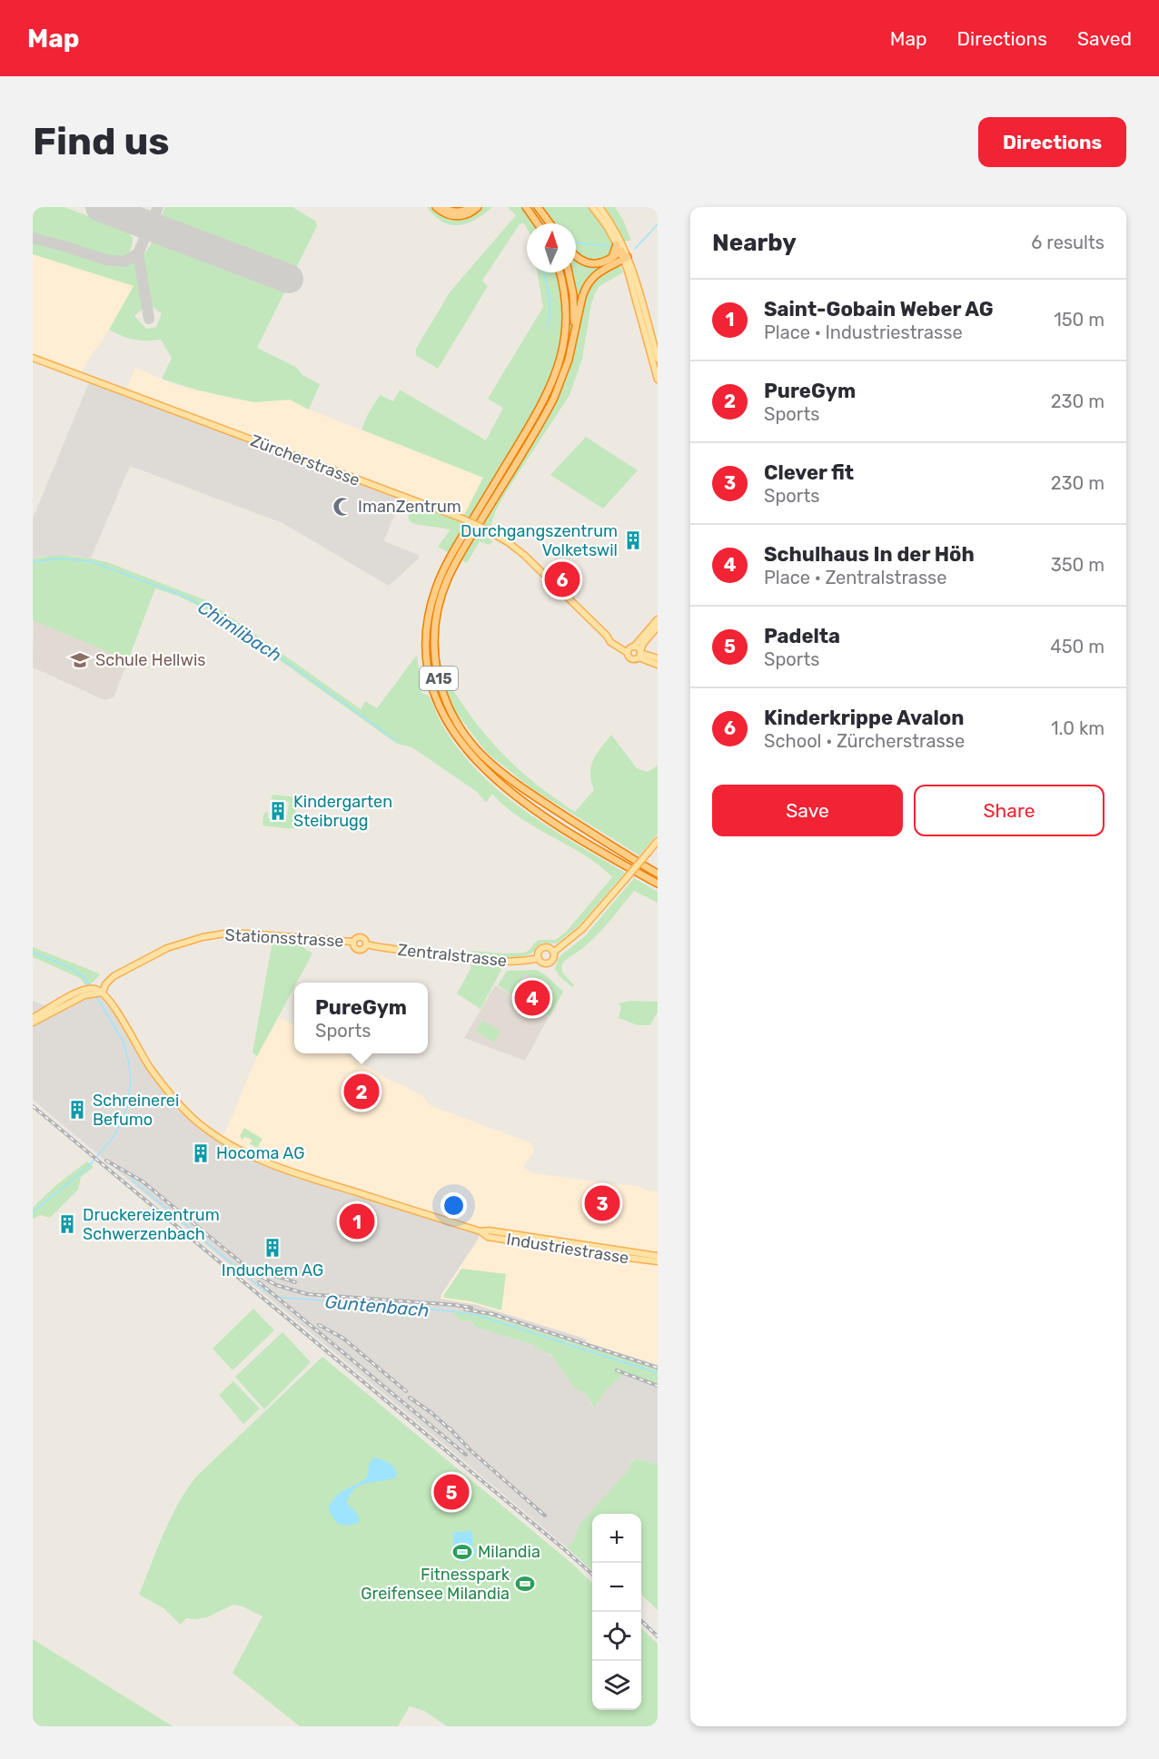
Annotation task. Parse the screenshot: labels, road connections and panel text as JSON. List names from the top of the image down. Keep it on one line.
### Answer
{"streets":{"highway":["A15"],"main road":["Zürcherstrasse","Stationsstrasse","Zentralstrasse","Industriestrasse"]},"crossings":[["Stationsstrasse","Zentralstrasse"],["Stationsstrasse","Industriestrasse"]],"water":["Chimlibach","Guntenbach"],"places":{"mosque":["ImanZentrum"],"building":["Durchgangszentrum Volketswil","Kindergarten Steibrugg","Schreinerei Befumo","Hocoma AG","Druckereizentrum Schwerzenbach","Induchem AG"],"school or university":["Schule Hellwis"],"sports":["Milandia","Fitnesspark Greifensee Milandia"]},"north":"top","page":{"header":"Map","nav":["Map","Directions","Saved"],"buttons":["Directions",["Save","Share"]],"title":"Find us","heading":["Nearby","6 results"],"list":[{"mark":"1","name":"Saint-Gobain Weber AG","note":"Place · Industriestrasse","value":"150 m"},{"mark":"2","name":"PureGym","note":"Sports","value":"230 m"},{"mark":"3","name":"Clever fit","note":"Sports","value":"230 m"},{"mark":"4","name":"Schulhaus In der Höh","note":"Place · Zentralstrasse","value":"350 m"},{"mark":"5","name":"Padelta","note":"Sports","value":"450 m"},{"mark":"6","name":"Kinderkrippe Avalon","note":"School · Zürcherstrasse","value":"1.0 km"}],"pins":["6","4","2","3","1","5"],"popup":["PureGym","Sports"],"map_buttons":["+","−"]}}
